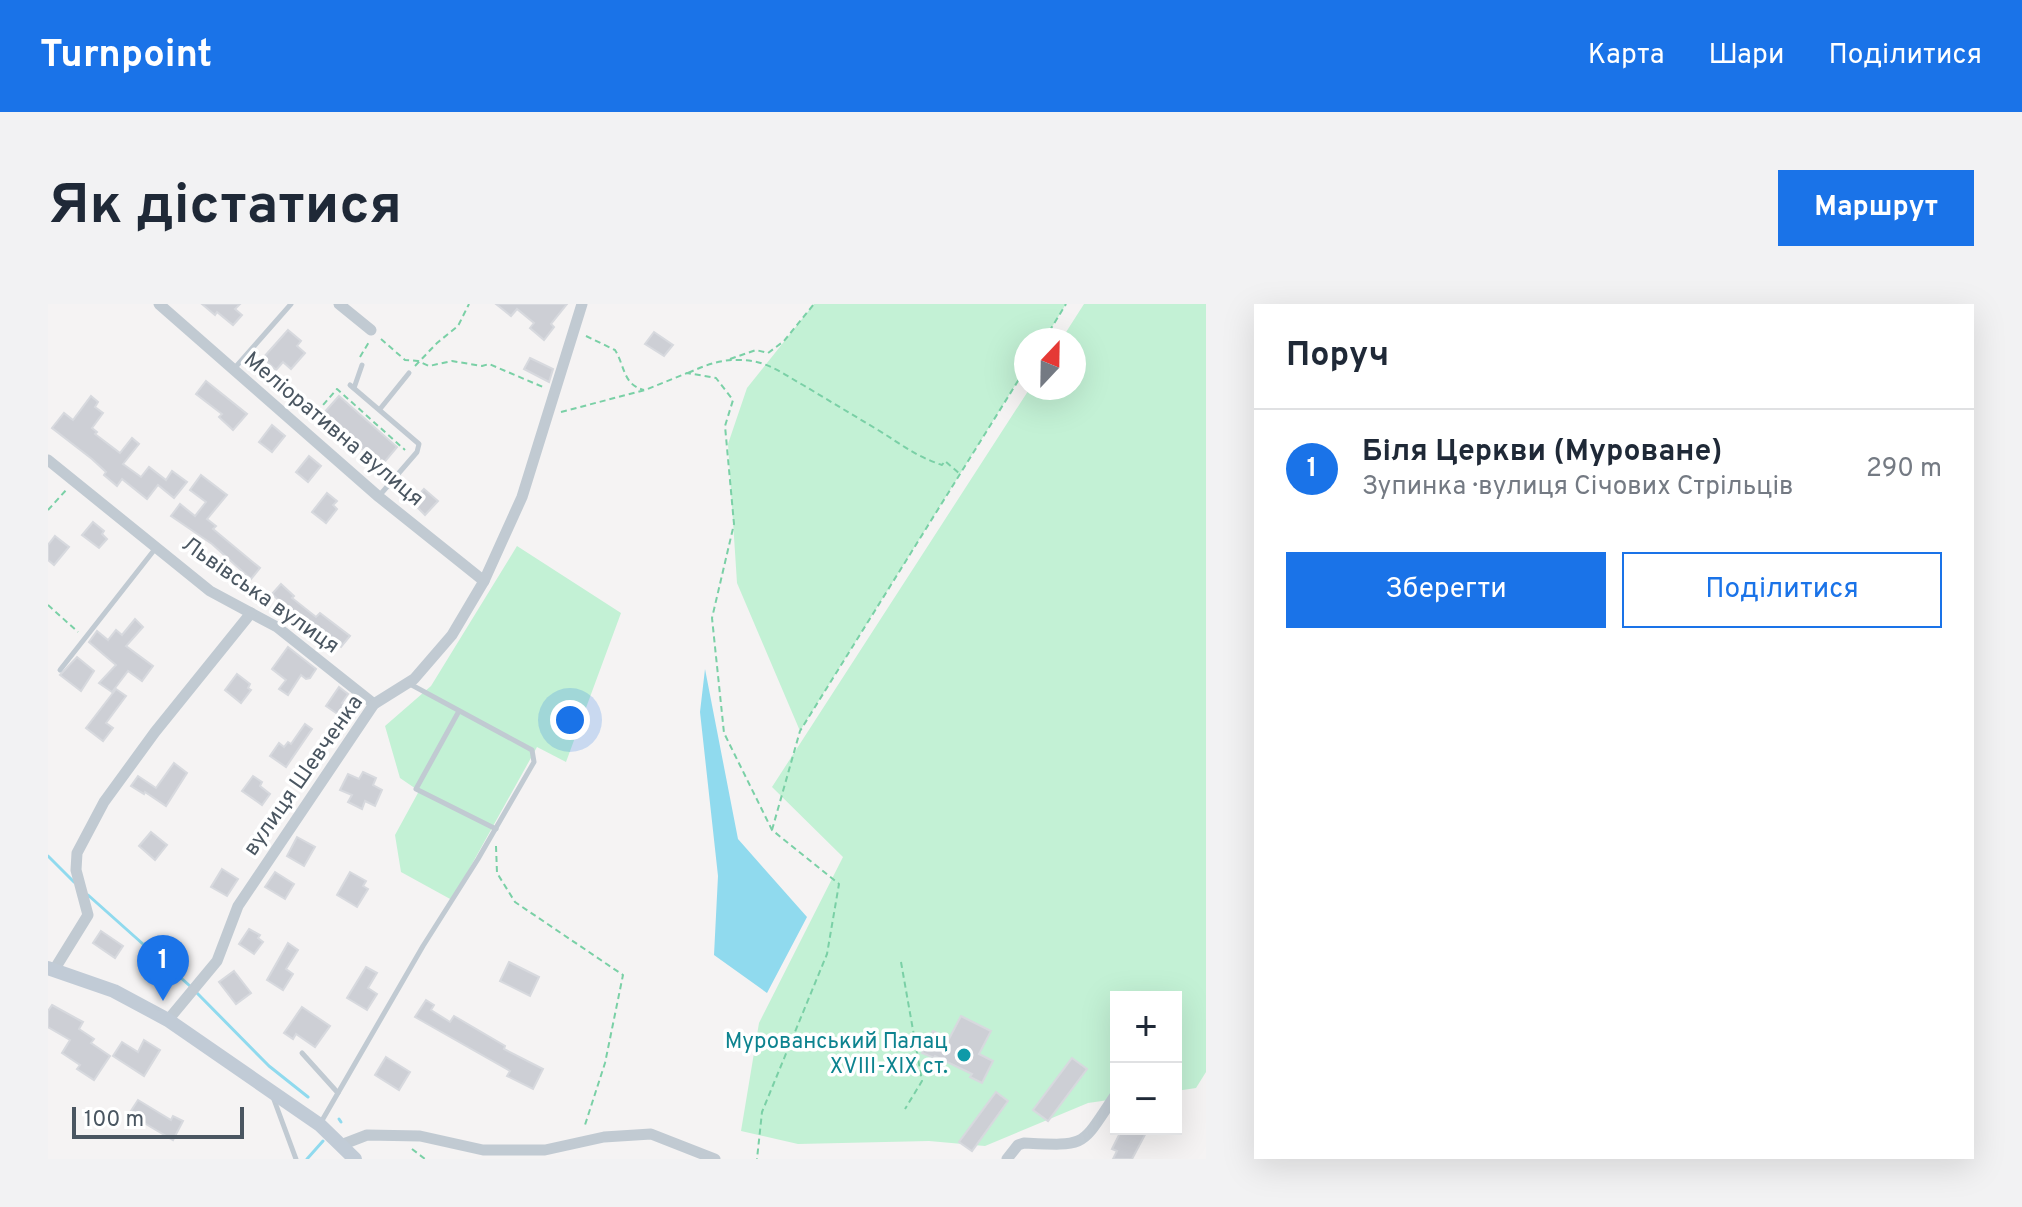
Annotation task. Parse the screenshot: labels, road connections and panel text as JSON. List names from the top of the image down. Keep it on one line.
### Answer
{"streets":{"street":["Меліоративна вулиця","Львівська вулиця","вулиця Шевченка"]},"crossings":[["Меліоративна вулиця","вулиця Шевченка"],["Львівська вулиця","вулиця Шевченка"]],"places":["Мурованський Палац XVIII-XIX ст."],"scale_bar":"100 m","north":"top","page":{"header":"Turnpoint","nav":["Карта","Шари","Поділитися"],"buttons":["Маршрут",["Зберегти","Поділитися"]],"title":"Як дістатися","heading":"Поруч","list":[{"mark":"1","name":"Біля Церкви (Муроване)","note":"Зупинка · вулиця Січових Стрільців","value":"290 m"}],"pins":"1","map_buttons":["+","−"],"scale":"100 m"}}
